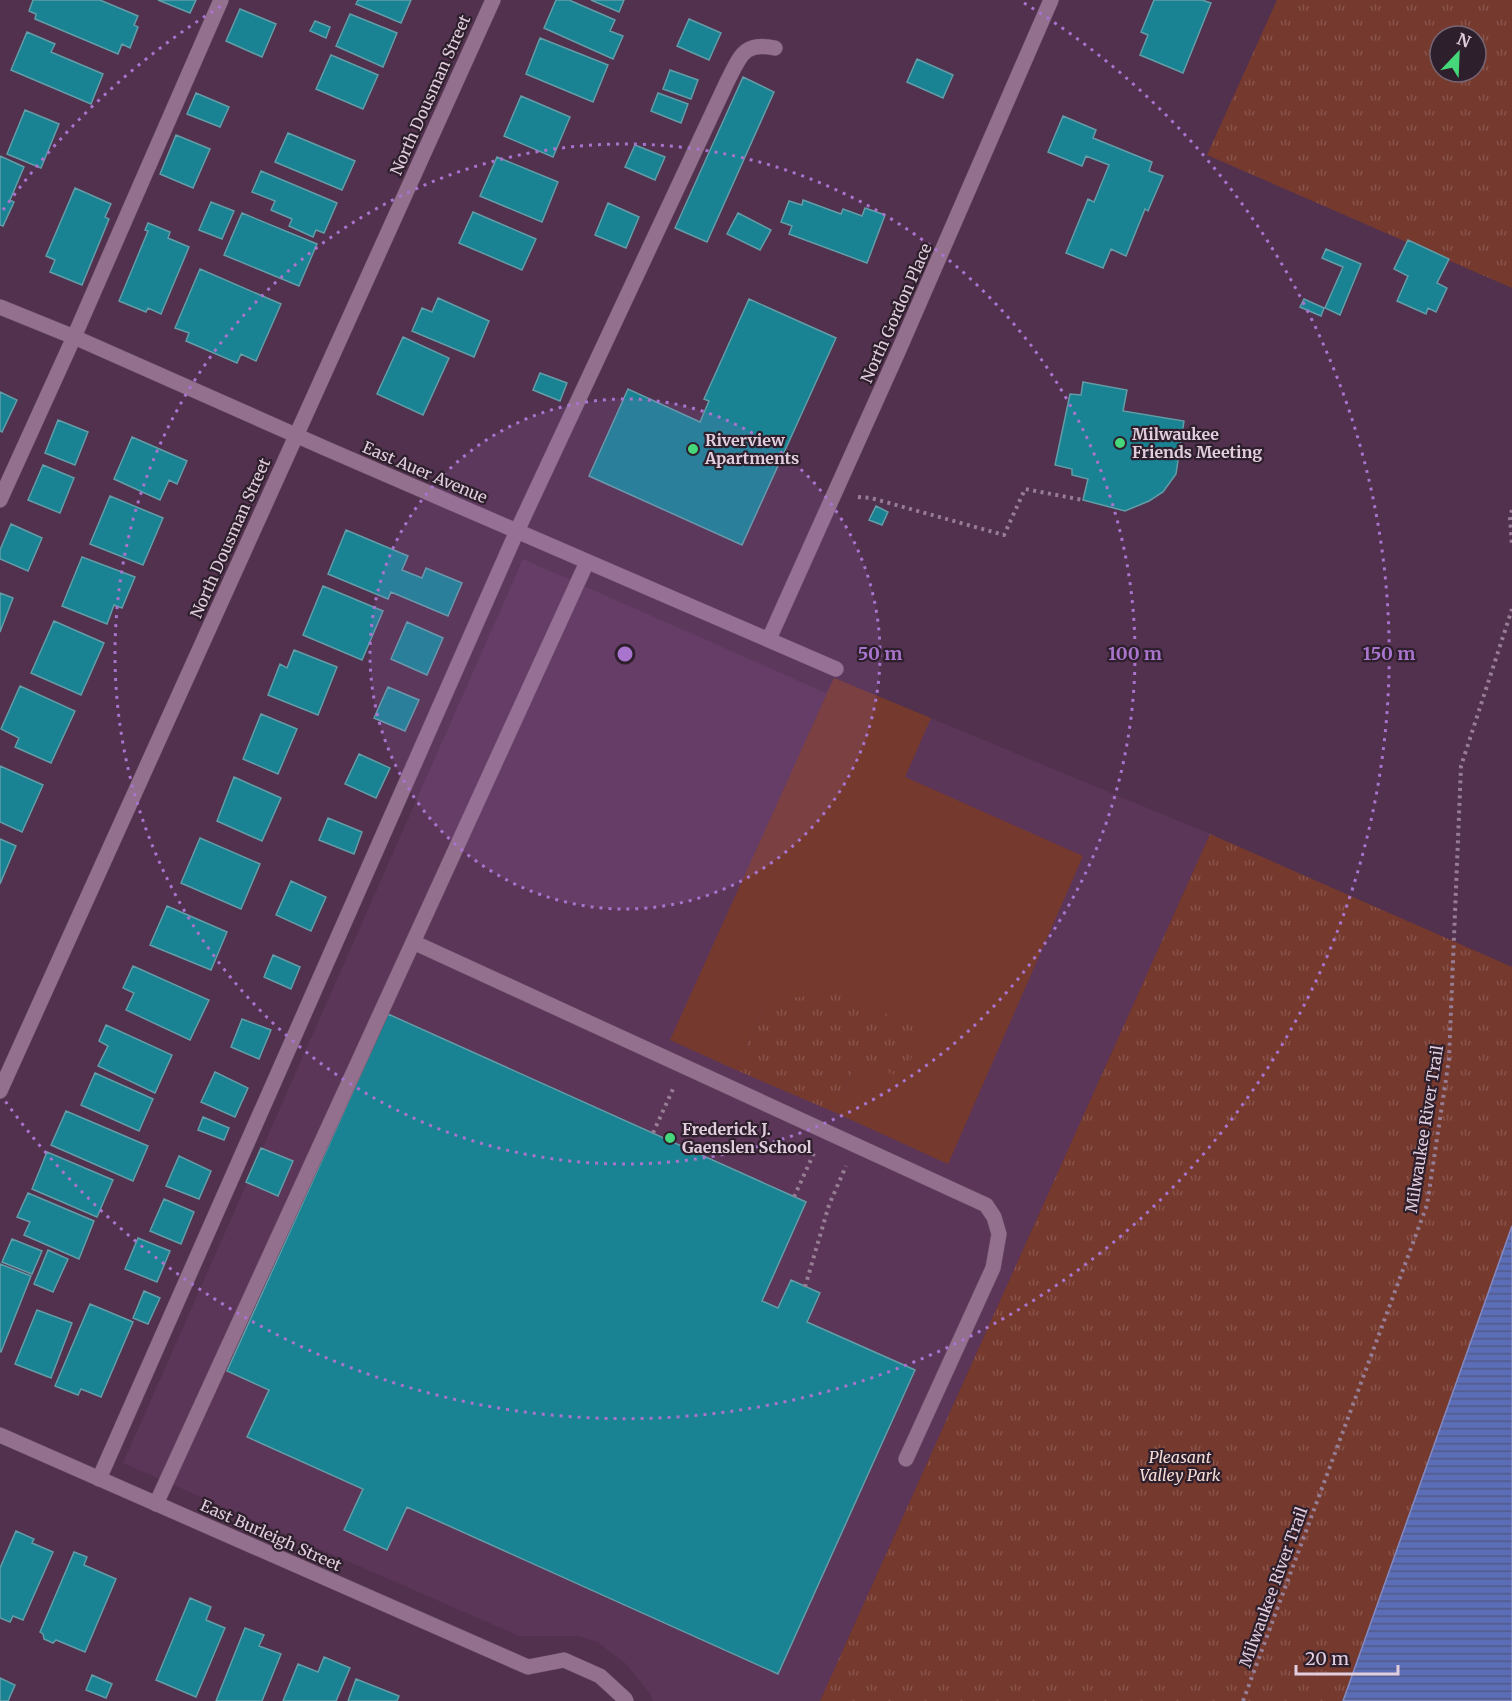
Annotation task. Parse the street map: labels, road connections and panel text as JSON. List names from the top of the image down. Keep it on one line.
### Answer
{"streets":{"street":["North Dousman Street","North Gordon Place","East Auer Avenue","East Burleigh Street"],"path":["Milwaukee River Trail"]},"crossings":[["North Dousman Street","East Auer Avenue"],["North Gordon Place","East Auer Avenue"]],"parks":["Pleasant Valley Park"],"places":["Milwaukee Friends Meeting","Riverview Apartments","Frederick J. Gaenslen School"],"scale_bar":"20 m","north":"top right","rings":["50 m","100 m","150 m"]}
